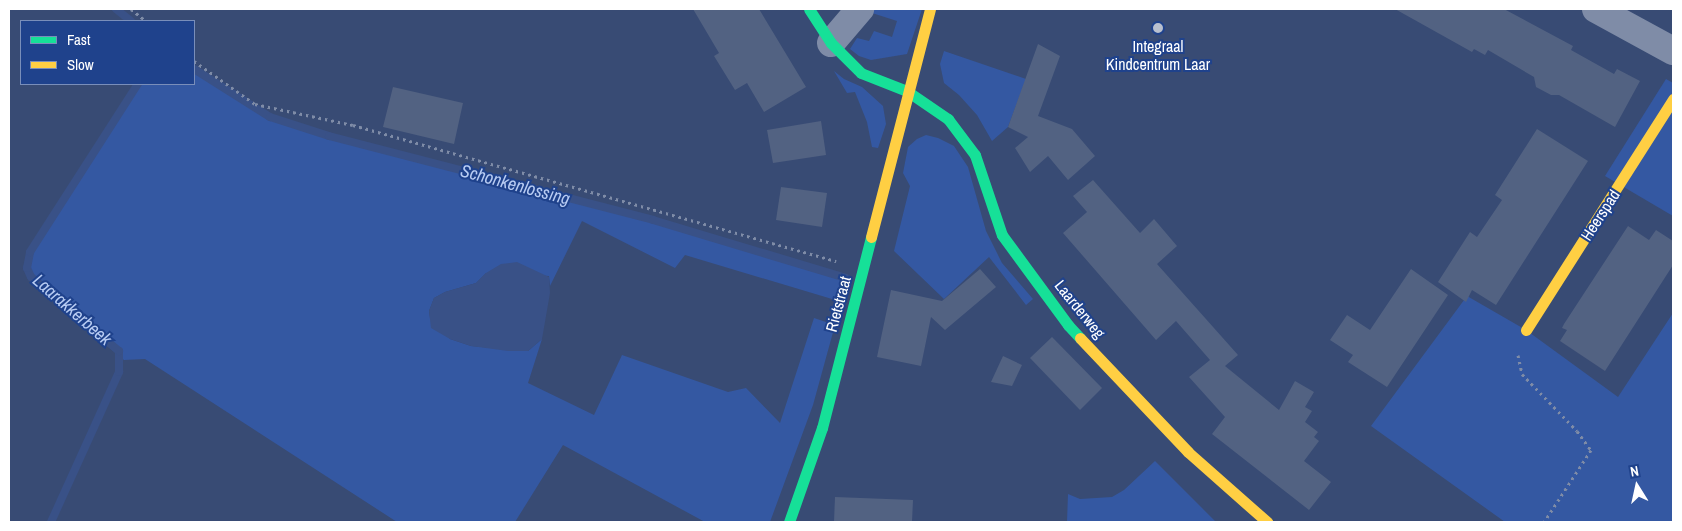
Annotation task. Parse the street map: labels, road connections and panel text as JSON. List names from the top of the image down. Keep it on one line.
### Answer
{"streets":{"street":["Heerspad","Rietstraat","Laarderweg"]},"crossings":[["Rietstraat","Laarderweg"]],"water":["Schonkenlossing","Laarakkerbeek"],"places":["Integraal Kindcentrum Laar"],"legend":["Fast","Slow"],"north":"top"}
